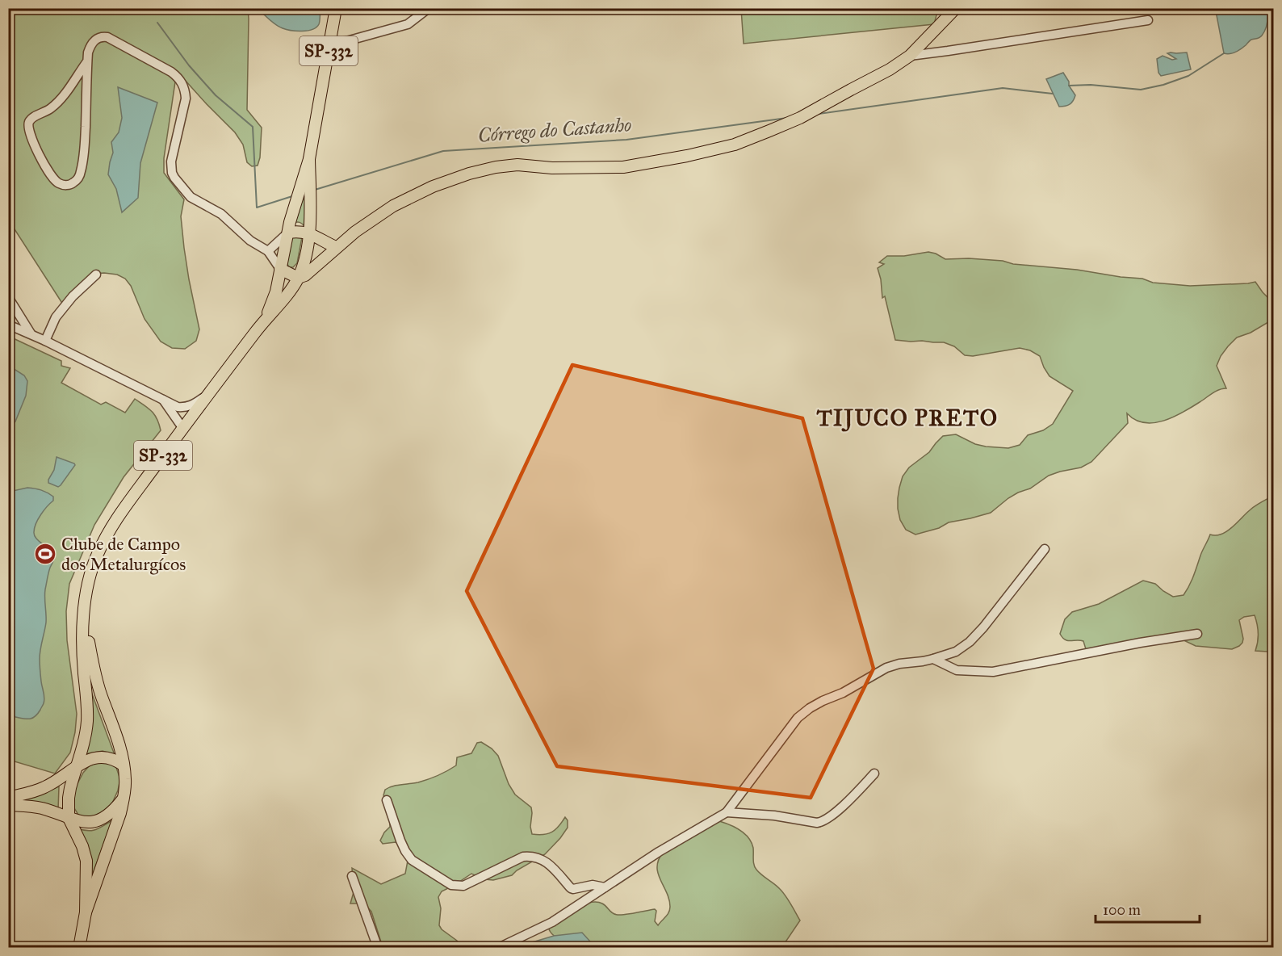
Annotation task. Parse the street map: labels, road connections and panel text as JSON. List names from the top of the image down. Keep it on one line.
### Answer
{"streets":{"main road":["SP-332"]},"districts":["TIJUCO PRETO"],"water":["Córrego do Castanho"],"places":{"sports":["Clube de Campo dos Metalurgícos"]},"scale_bar":"100 m"}
